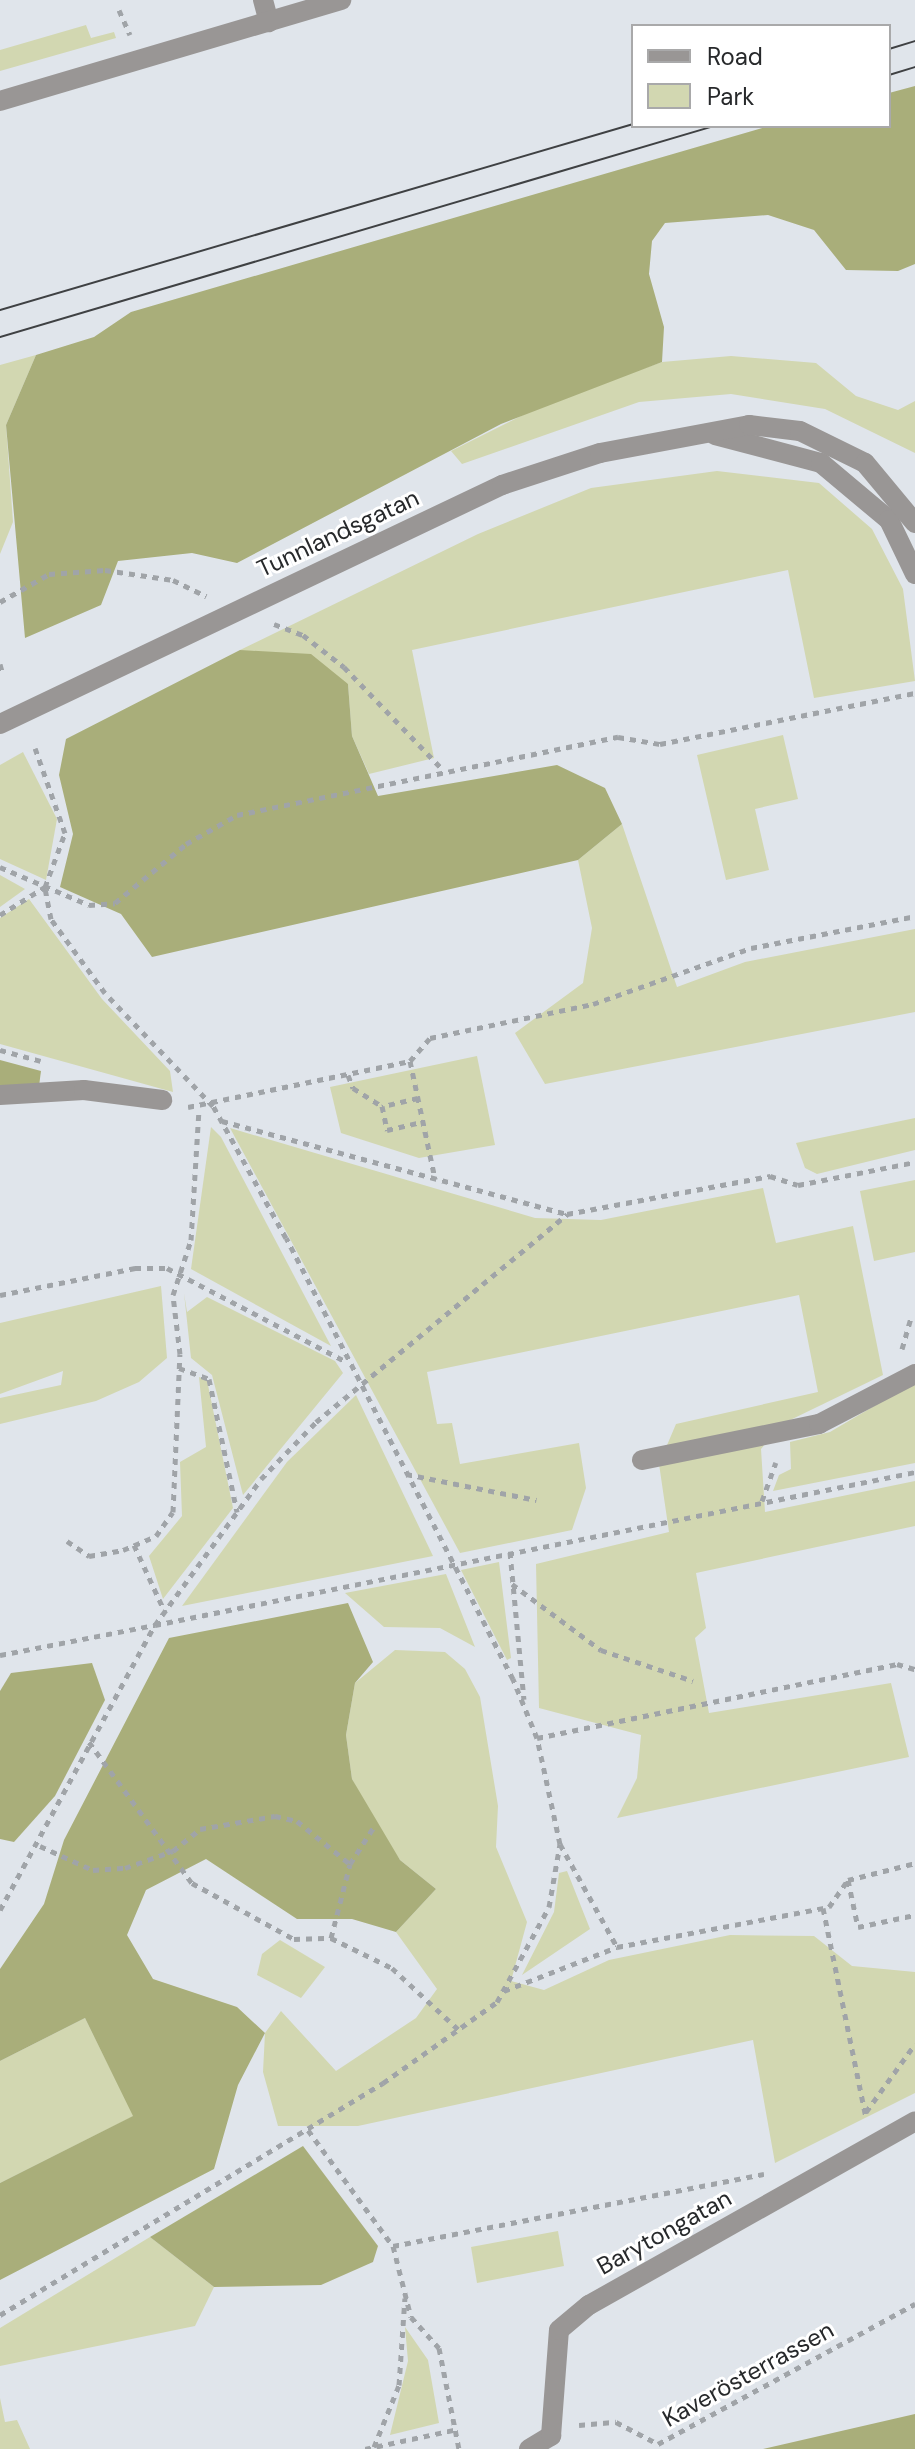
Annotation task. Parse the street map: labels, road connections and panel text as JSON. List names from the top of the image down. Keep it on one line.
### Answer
{"streets":{"street":["Tunnlandsgatan","Barytongatan"],"path":["Kaverösterrassen"]},"crossings":[["Barytongatan","Kaverösterrassen"]],"legend":["Road","Park"]}
